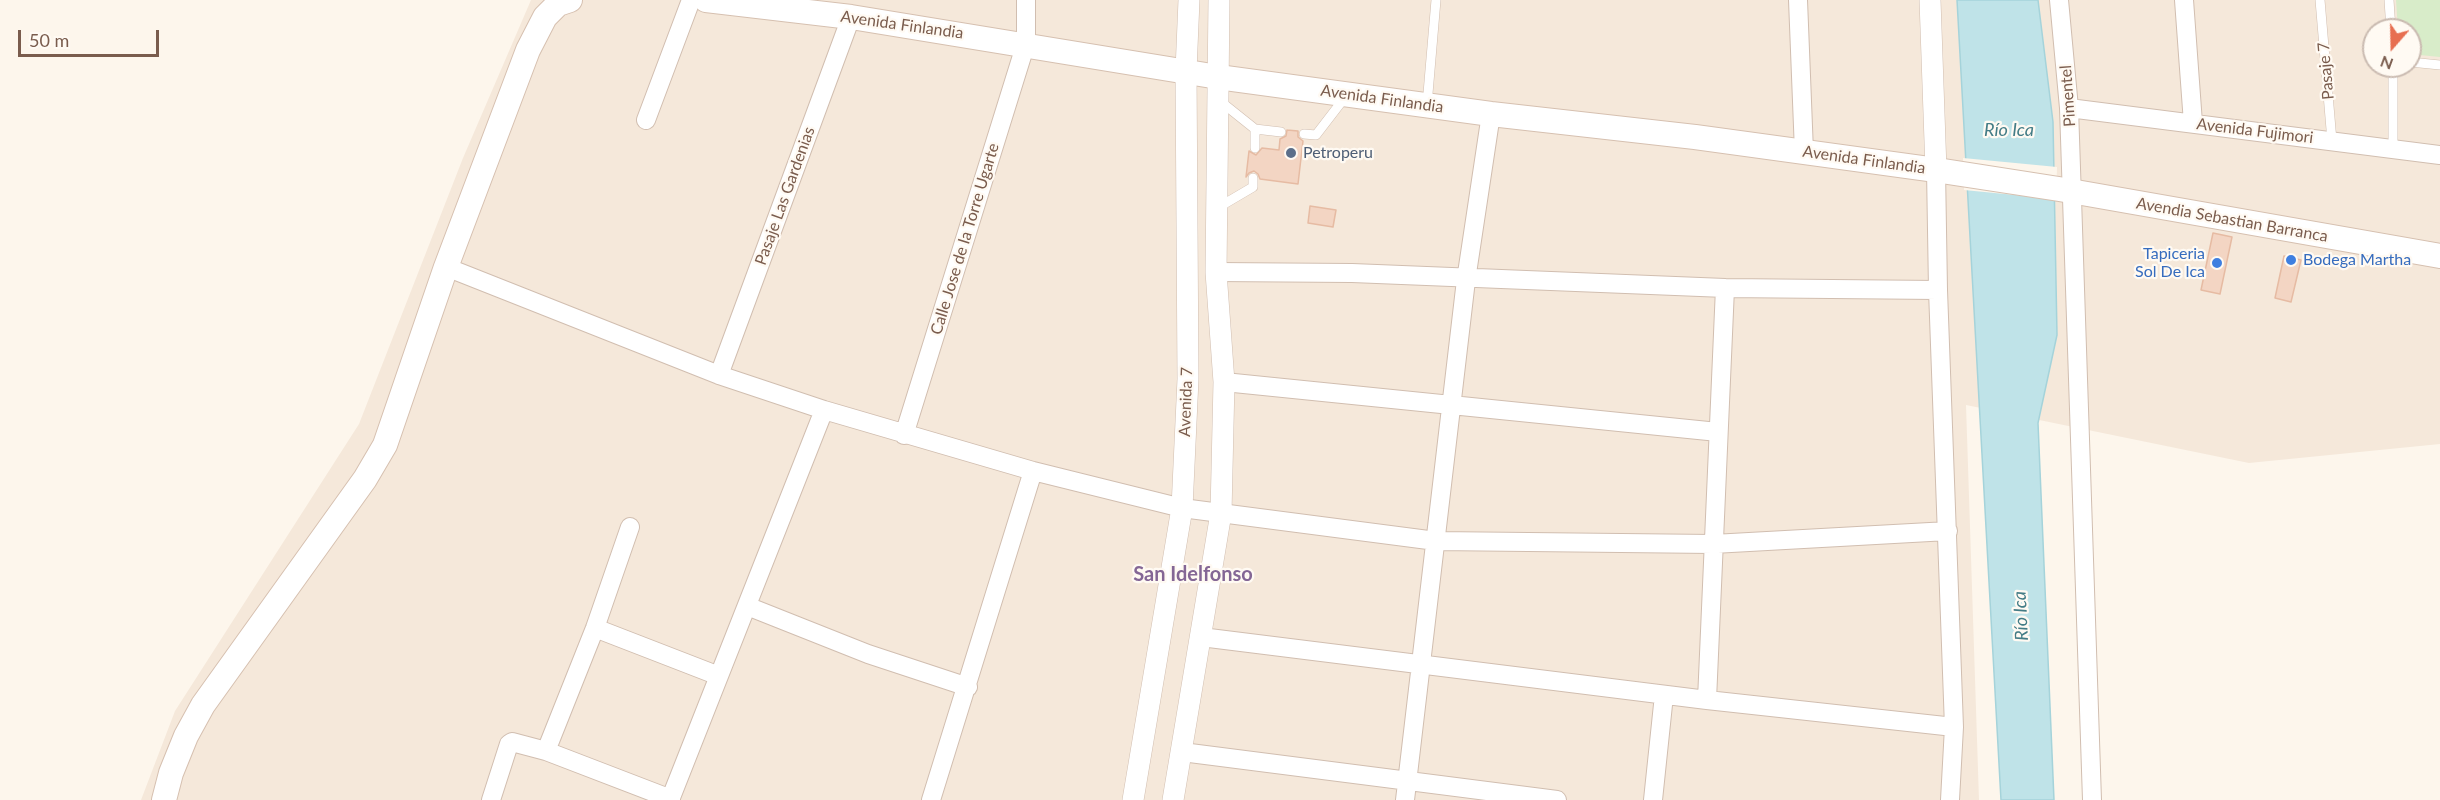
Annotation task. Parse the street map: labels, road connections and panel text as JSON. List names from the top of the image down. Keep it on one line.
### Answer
{"streets":{"main road":["Avenida Finlandia","Avendia Sebastian Barranca"],"street":["Pimentel","Avenida Fujimori","Pasaje Las Gardenias","Calle Jose de la Torre Ugarte","Avenida 7"],"lane":["Pasaje 7"]},"crossings":[["Avenida Finlandia","Pimentel"],["Avenida Finlandia","Pasaje Las Gardenias"],["Avenida Finlandia","Avendia Sebastian Barranca"],["Avenida Finlandia","Calle Jose de la Torre Ugarte"],["Avenida Finlandia","Avenida 7"],["Pasaje 7","Avenida Fujimori"],["Pimentel","Avenida Fujimori"],["Pimentel","Avendia Sebastian Barranca"]],"districts":["San Idelfonso"],"water":["Río Ica"],"places":["Petroperu","Bodega Martha","Tapiceria Sol De Ica"],"scale_bar":"50 m","north":"bottom"}
